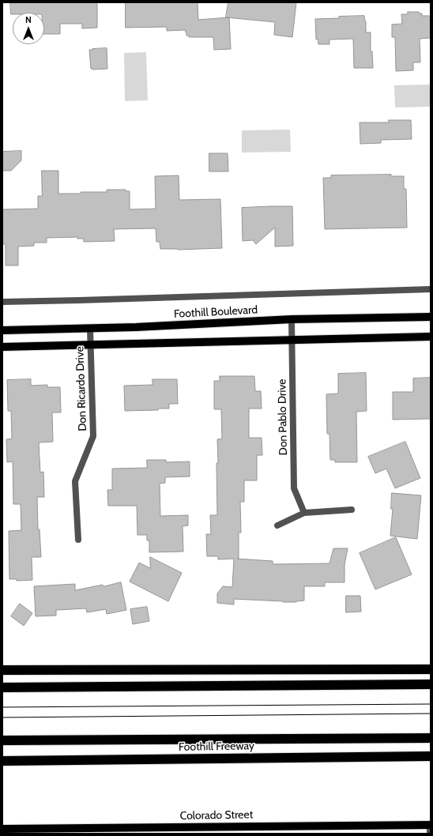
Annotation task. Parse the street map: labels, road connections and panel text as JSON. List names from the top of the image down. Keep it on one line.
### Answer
{"streets":{"highway":["Foothill Freeway"],"main road":["Foothill Boulevard","Colorado Street"],"street":["Don Ricardo Drive","Don Pablo Drive"]},"crossings":[["Foothill Boulevard","Don Ricardo Drive"],["Foothill Boulevard","Don Pablo Drive"]],"north":"top"}
